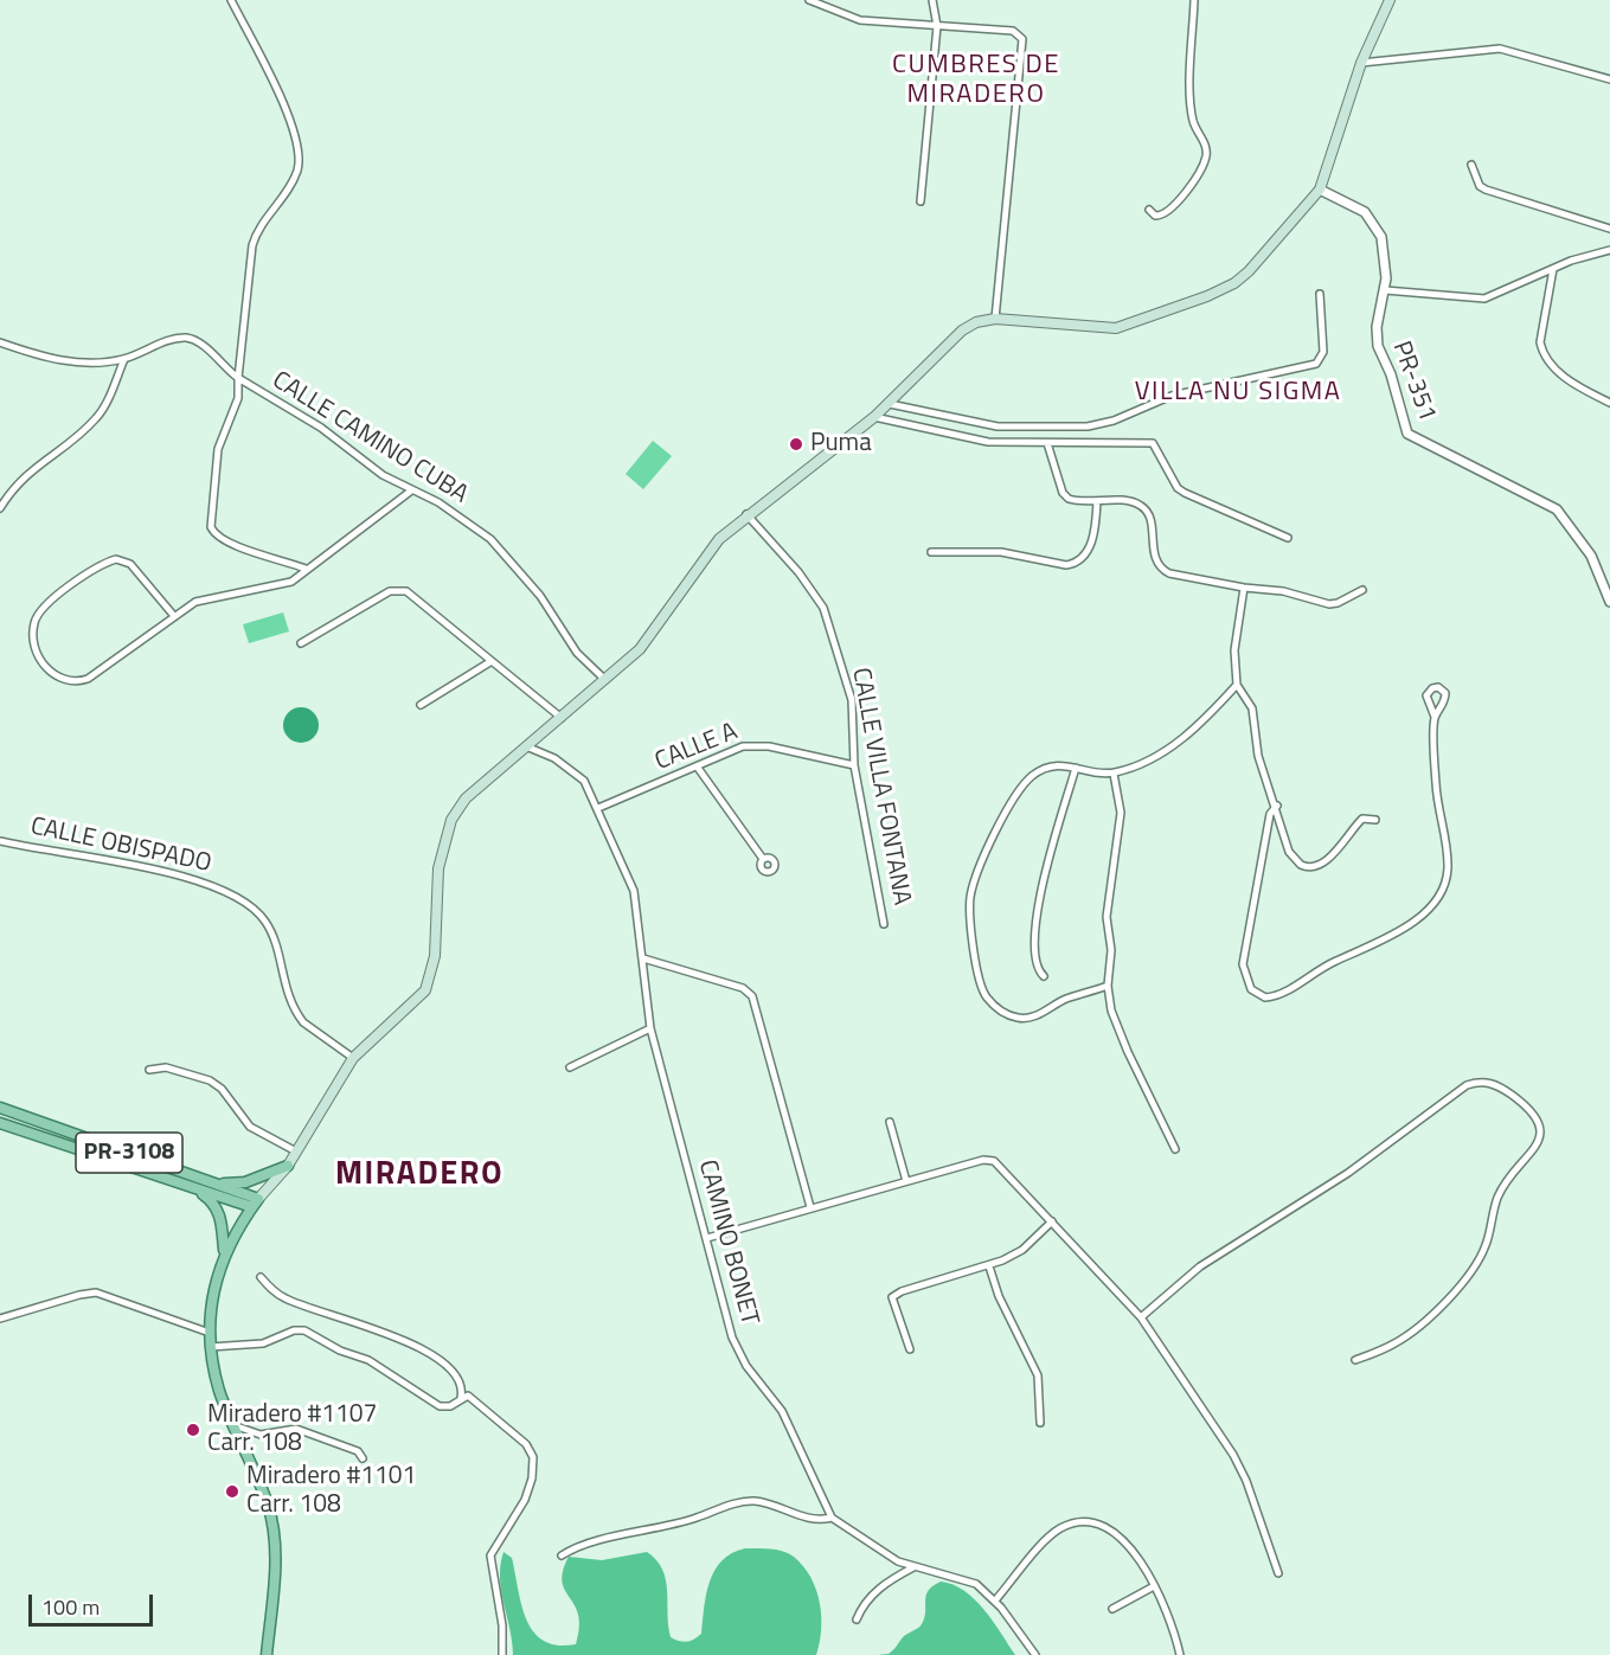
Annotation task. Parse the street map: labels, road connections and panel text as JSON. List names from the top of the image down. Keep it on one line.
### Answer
{"streets":{"main road":["PR-3108"],"street":["PR-351","CALLE CAMINO CUBA","CALLE A","CALLE VILLA FONTANA","CALLE OBISPADO","CAMINO BONET"]},"crossings":[["CALLE A","CALLE VILLA FONTANA"],["CALLE A","CAMINO BONET"]],"districts":["CUMBRES DE MIRADERO","VILLA NU SIGMA","MIRADERO"],"places":["Puma","Miradero #1107 Carr. 108","Miradero #1101 Carr. 108"],"scale_bar":"100 m"}
